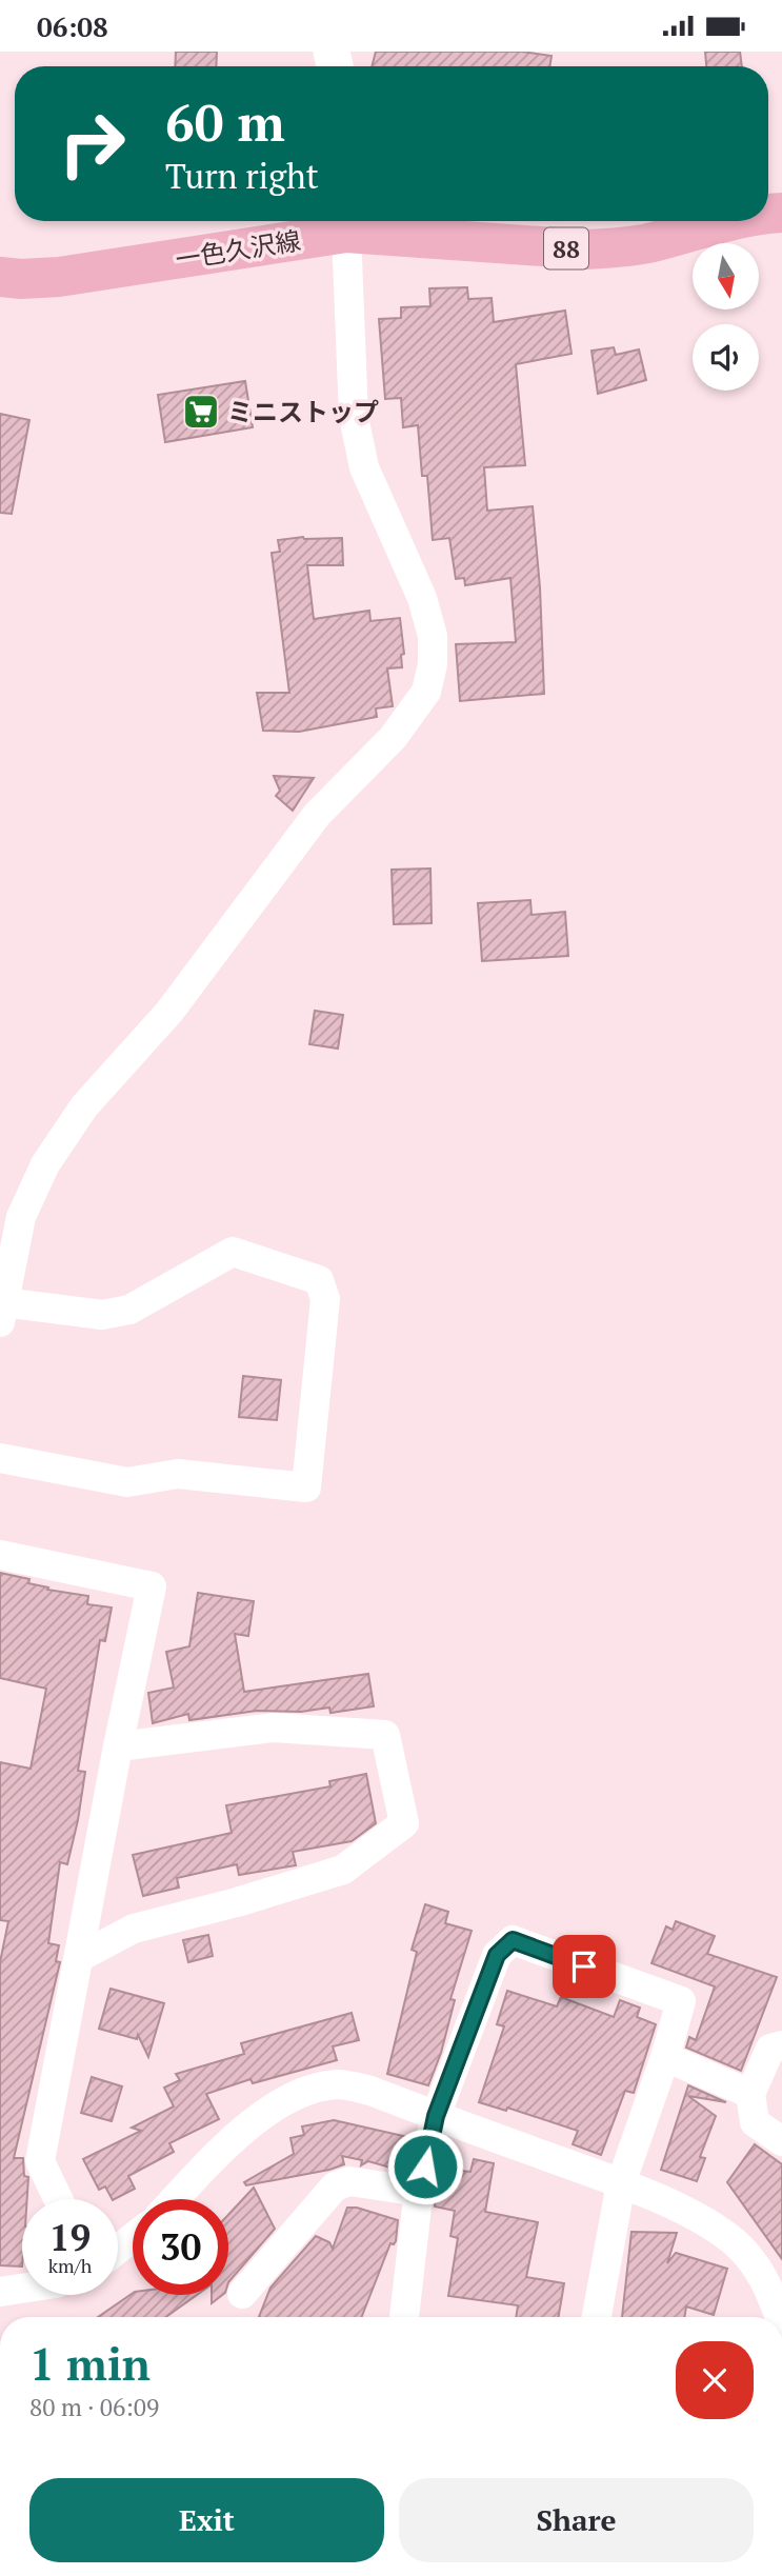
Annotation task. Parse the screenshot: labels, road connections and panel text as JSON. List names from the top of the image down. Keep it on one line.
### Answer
{"streets":{"main road":["88","一色久沢線"]},"places":{"supermarket":["ミニストップ"]},"north":"bottom","page":{"status":"06:08","turn":["60 m","Turn right"],"speed":"19 km/h","limit":"30","heading":["1 min","80 m · 06:09"],"buttons":["Exit","Share"]}}
